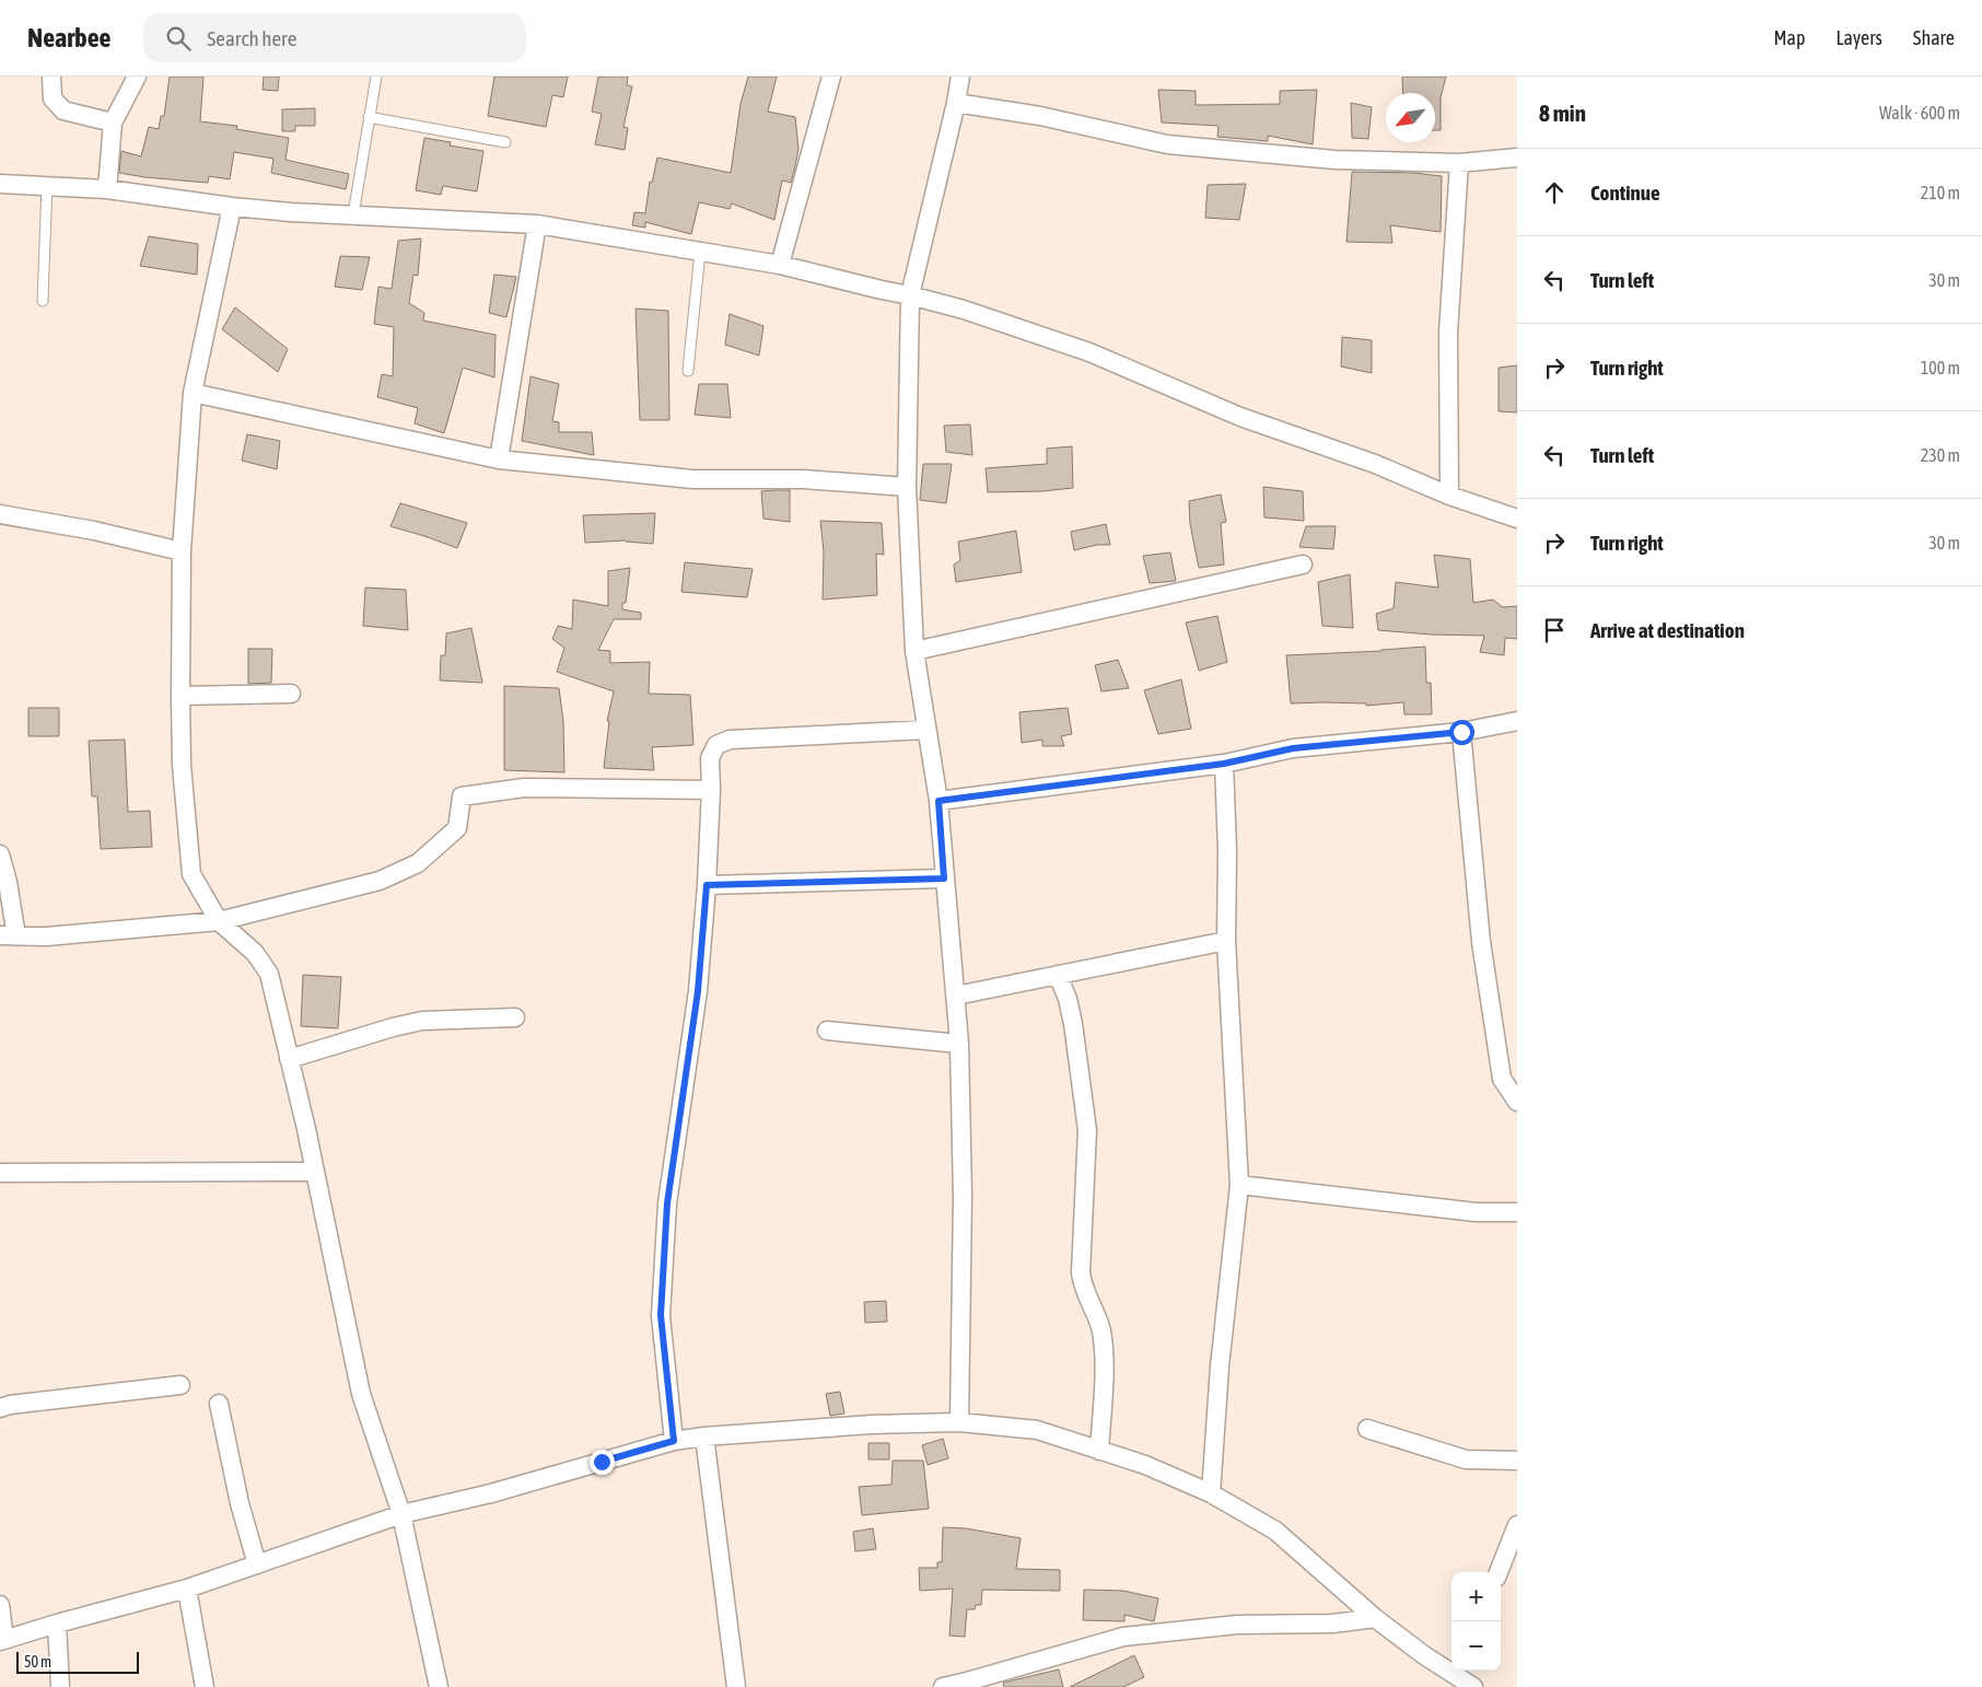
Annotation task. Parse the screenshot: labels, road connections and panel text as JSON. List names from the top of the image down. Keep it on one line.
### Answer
{"scale_bar":"50 m","north":"bottom left","page":{"header":"Nearbee","search":"Search here","nav":["Map","Layers","Share"],"heading":["8 min","Walk · 600 m"],"list":[["Continue","210 m"],["Turn left","30 m"],["Turn right","100 m"],["Turn left","230 m"],["Turn right","30 m"],"Arrive at destination"],"map_buttons":["+","−"],"scale":"50 m"}}
